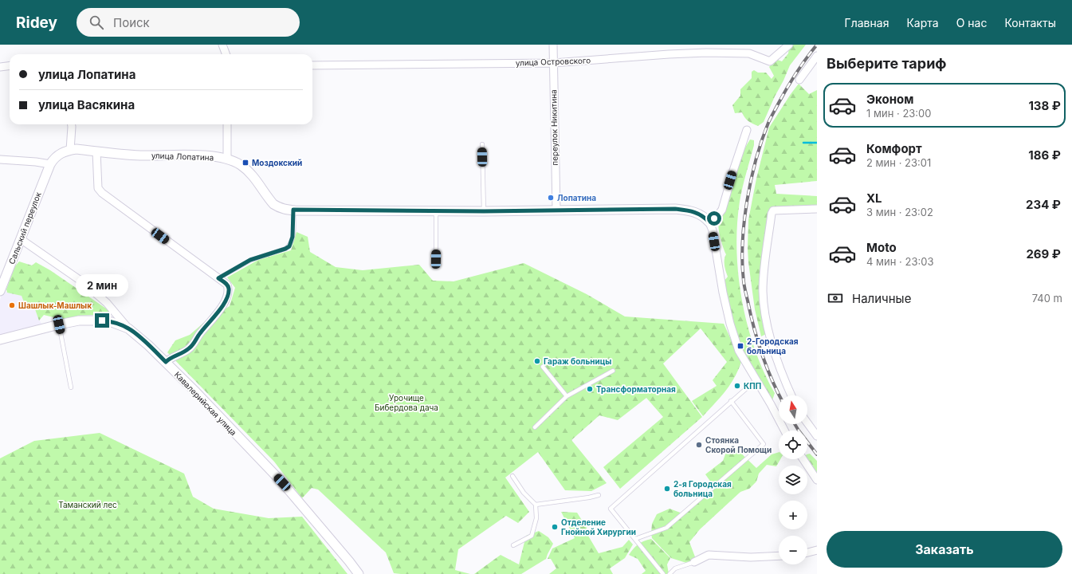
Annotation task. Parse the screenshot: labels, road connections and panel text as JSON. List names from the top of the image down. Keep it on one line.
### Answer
{"streets":{"street":["улица Островского","переулок Никитина","улица Лопатина","Сальский переулок","Кавалерийская улица"]},"crossings":[["улица Островского","переулок Никитина"],["переулок Никитина","улица Лопатина"],["улица Лопатина","Сальский переулок"],["Сальский переулок","Кавалерийская улица"]],"parks":["Урочище Бибердова дача","Таманский лес"],"places":{"transit":["Моздокский","2-Городская больница"],"other":["Лопатина","Шашлык-Машлык","Гараж больницы","КПП","Трансформаторная","Стоянка Скорой Помощи","2-я Городская больница","Отделение Гнойной Хирургии"]},"north":"top","page":{"header":"Ridey","search":"Поиск","nav":["Главная","Карта","О нас","Контакты"],"heading":"Выберите тариф","banner":["улица Лопатина","улица Васякина"],"list":[{"name":"Эконом","note":"1 мин · 23:00","value":"138 ₽"},{"name":"Комфорт","note":"2 мин · 23:01","value":"186 ₽"},{"name":"XL","note":"3 мин · 23:02","value":"234 ₽"},{"name":"Moto","note":"4 мин · 23:03","value":"269 ₽"}],"bubble":"2 мин","pay":["Наличные","740 m"],"map_buttons":["+","−"],"buttons":"Заказать"}}
